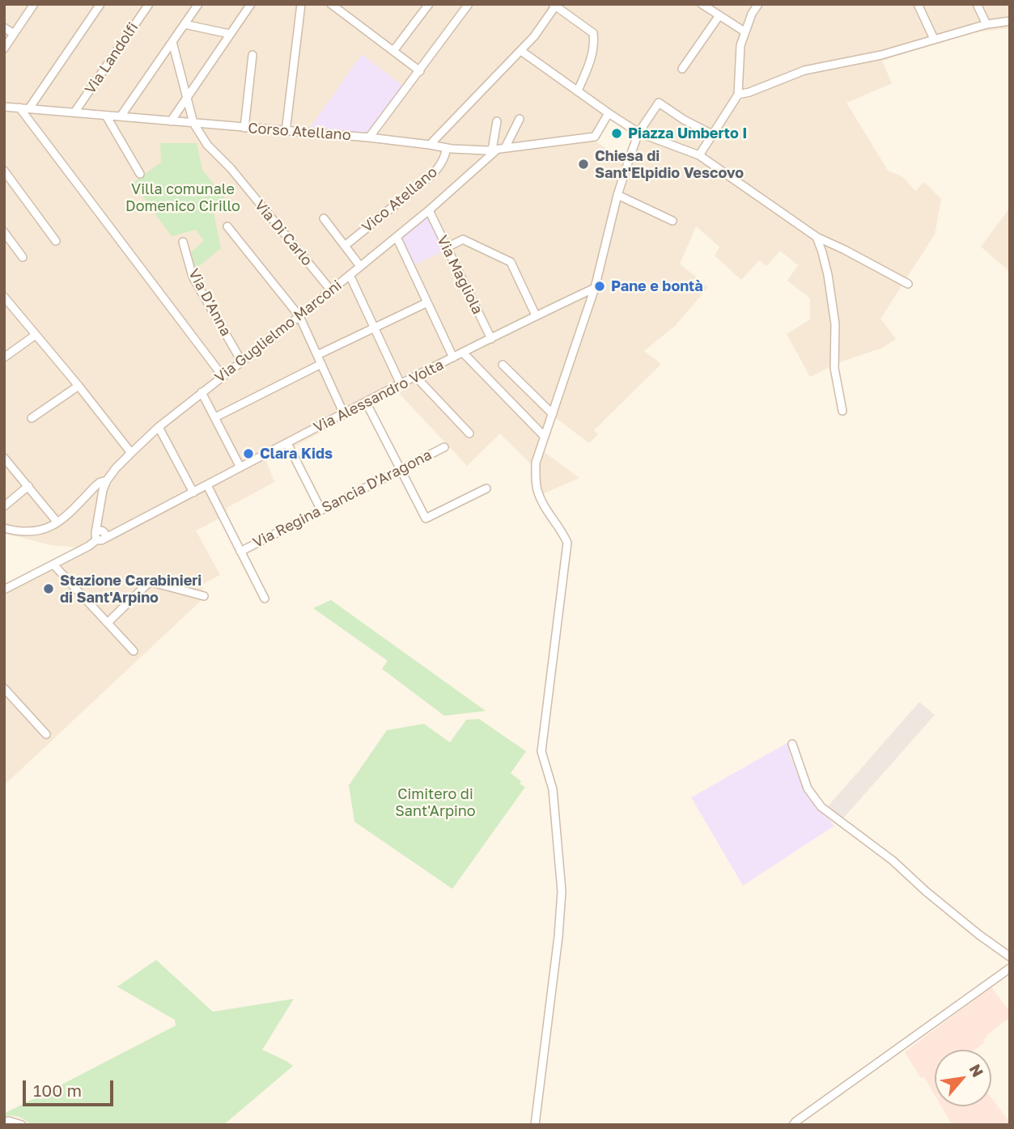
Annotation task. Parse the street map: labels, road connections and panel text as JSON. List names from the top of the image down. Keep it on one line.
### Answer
{"streets":{"street":["Via Landolfi","Corso Atellano","Vico Atellano","Via Di Carlo","Via Magliola","Via D'Anna","Via Guglielmo Marconi","Via Alessandro Volta","Via Regina Sancia D'Aragona"]},"crossings":[["Via Landolfi","Corso Atellano"],["Corso Atellano","Vico Atellano"],["Corso Atellano","Via Di Carlo"],["Corso Atellano","Via Guglielmo Marconi"],["Via Di Carlo","Via Guglielmo Marconi"],["Via Magliola","Via Guglielmo Marconi"],["Via Magliola","Via Alessandro Volta"],["Via D'Anna","Via Guglielmo Marconi"],["Via Guglielmo Marconi","Via Alessandro Volta"]],"parks":["Villa comunale Domenico Cirillo","Cimitero di Sant'Arpino"],"places":["Piazza Umberto I","Chiesa di Sant'Elpidio Vescovo","Pane e bontà","Clara Kids","Stazione Carabinieri di Sant'Arpino"],"scale_bar":"100 m","north":"top right"}
